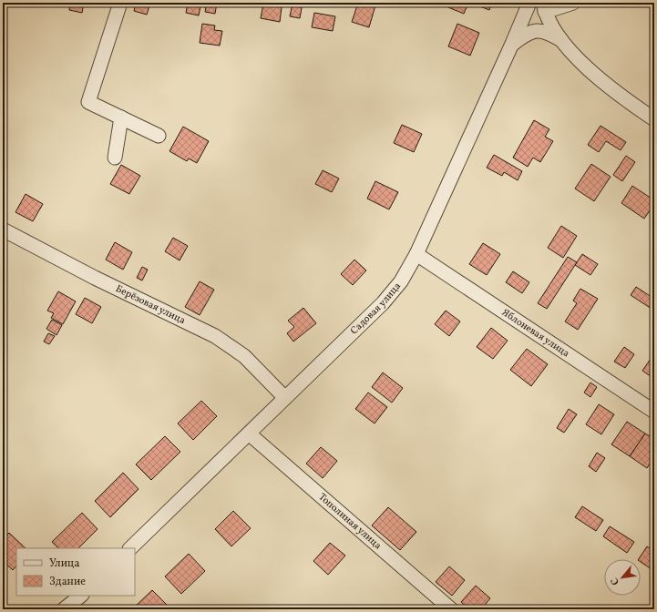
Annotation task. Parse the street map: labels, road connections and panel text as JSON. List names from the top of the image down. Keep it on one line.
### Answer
{"streets":{"street":["Берёзовая улица","Садовая улица","Яблоневая улица","Тополиная улица"]},"crossings":[["Берёзовая улица","Садовая улица"],["Садовая улица","Яблоневая улица"],["Садовая улица","Тополиная улица"]],"legend":["Улица","Здание"],"north":"bottom left"}
